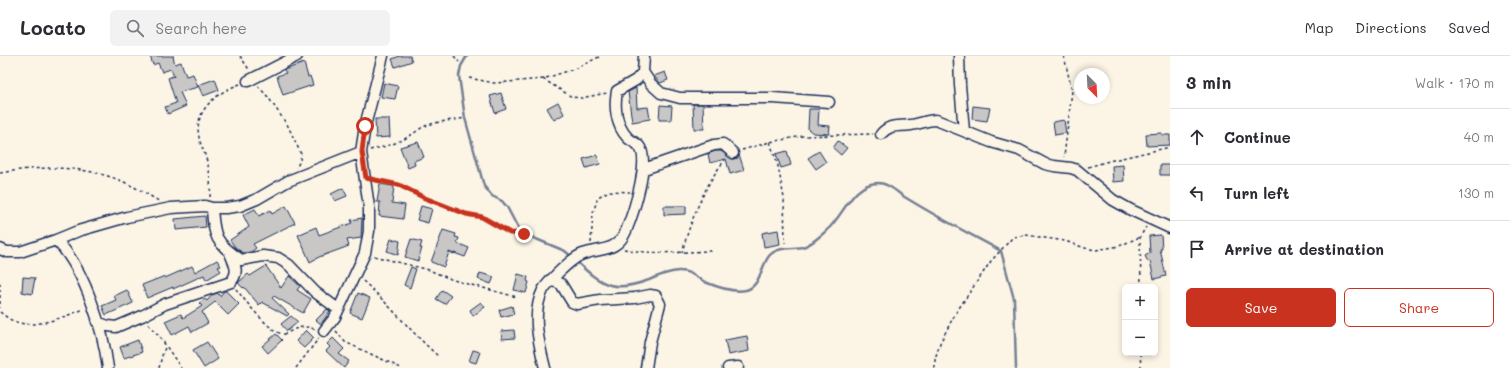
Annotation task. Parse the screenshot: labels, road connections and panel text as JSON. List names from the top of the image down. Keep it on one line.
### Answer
{"north":"bottom right","page":{"header":"Locato","search":"Search here","nav":["Map","Directions","Saved"],"heading":["3 min","Walk · 170 m"],"list":[["Continue","40 m"],["Turn left","130 m"],"Arrive at destination"],"buttons":["Save","Share"],"map_buttons":["+","−"]}}
